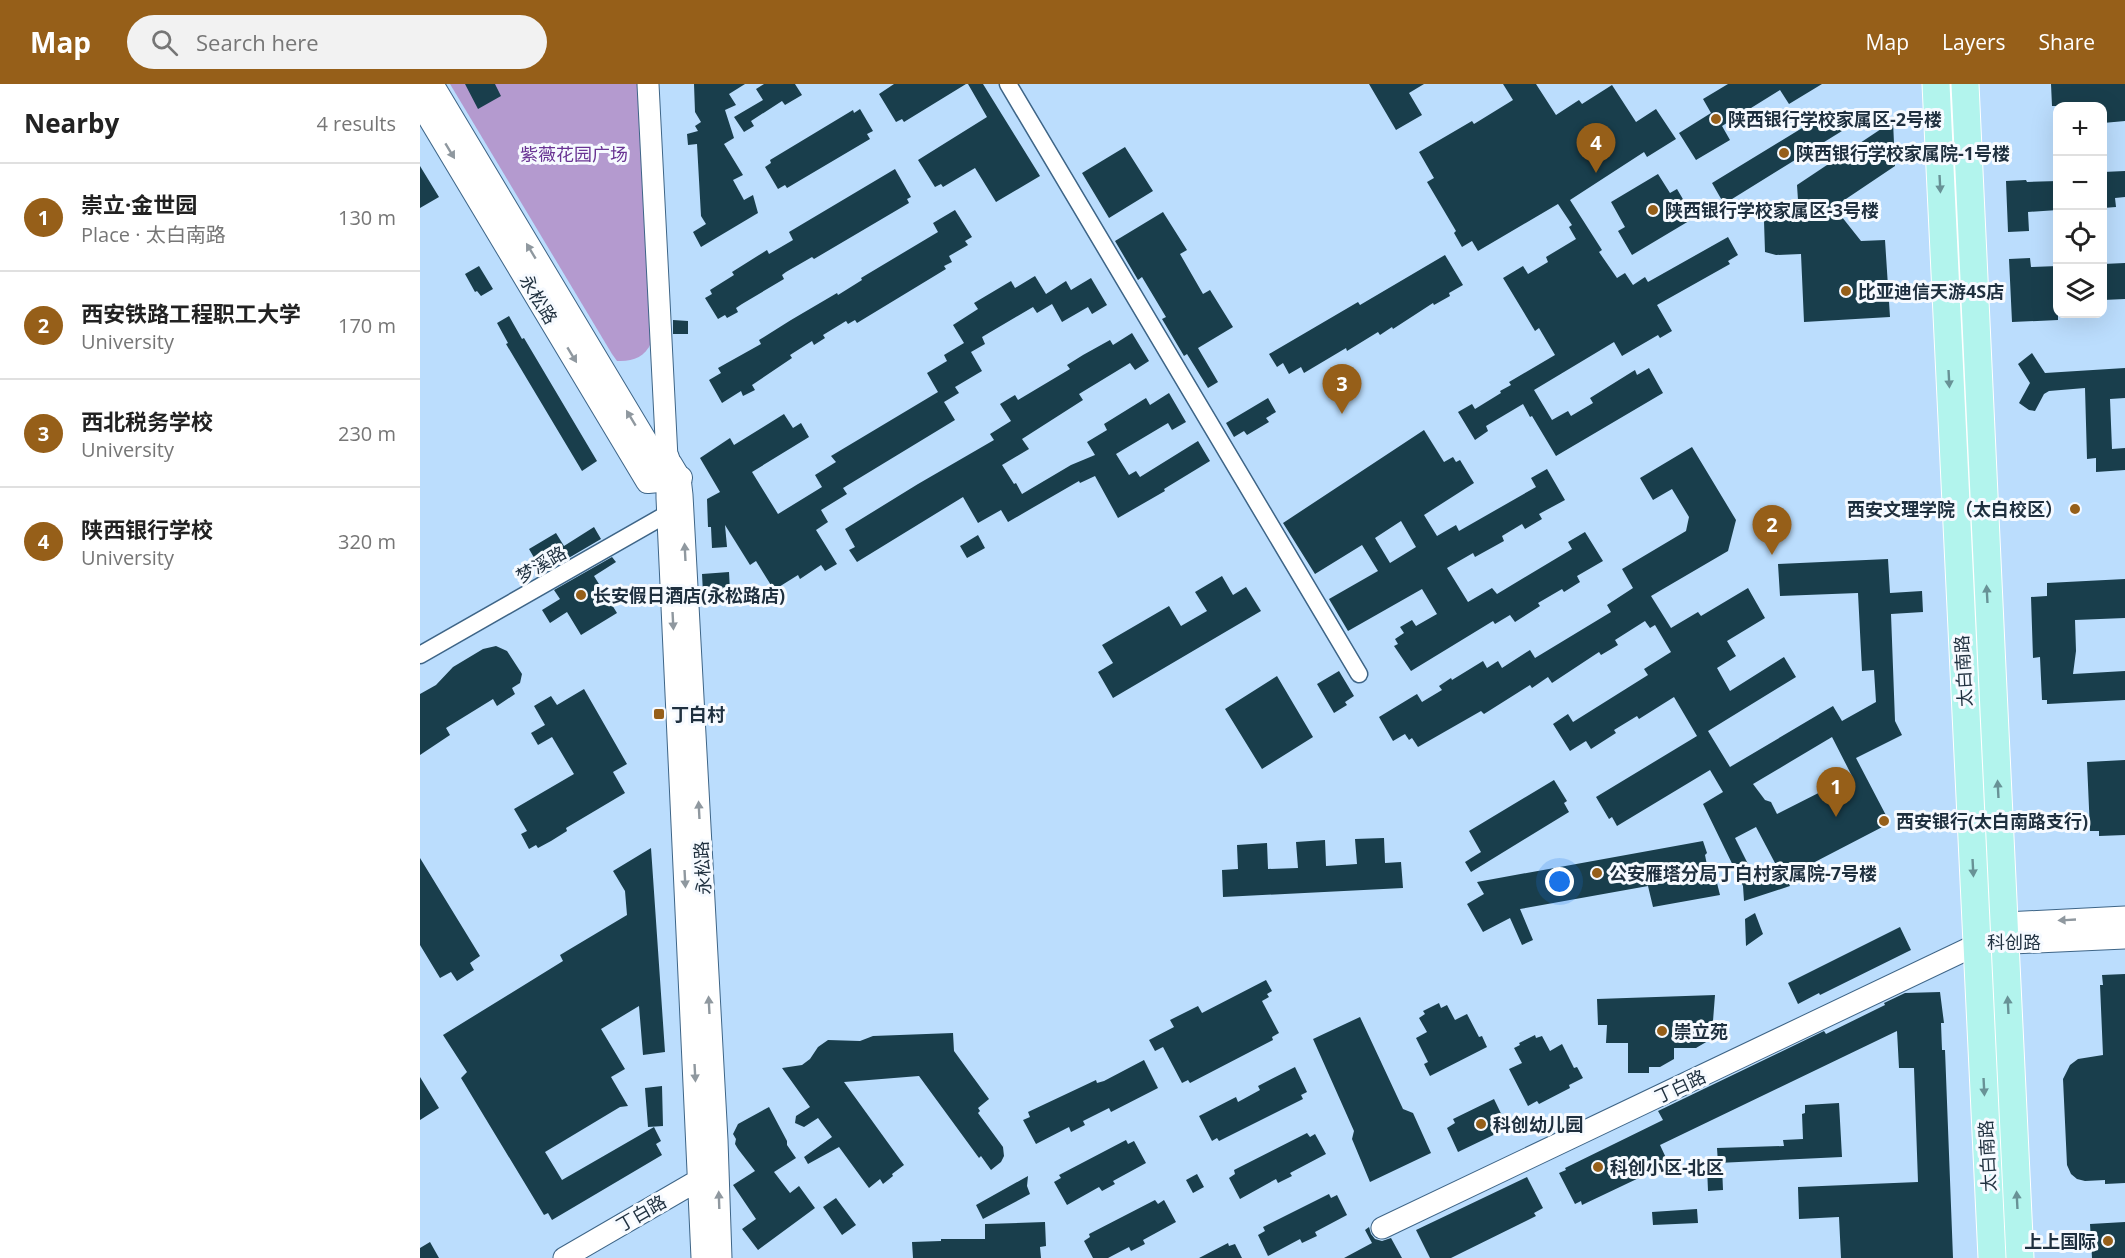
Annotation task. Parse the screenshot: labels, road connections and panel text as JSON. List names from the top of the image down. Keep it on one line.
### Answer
{"streets":{"main road":["永松路","太白南路"],"street":["梦溪路","科创路","丁白路"]},"crossings":[["永松路","梦溪路"],["永松路","丁白路"],["太白南路","科创路"],["太白南路","丁白路"],["科创路","丁白路"]],"parks":["紫薇花园广场"],"places":{"other":["陕西银行学校家属区-2号楼","陕西银行学校家属院-1号楼","陕西银行学校家属区-3号楼","比亚迪信天游4S店","西安文理学院（太白校区）","长安假日酒店(永松路店)","西安银行(太白南路支行)","公安雁塔分局丁白村家属院-7号楼","崇立苑","科创幼儿园","科创小区-北区","上上国际"],"transit":["丁白村"]},"page":{"header":"Map","search":"Search here","nav":["Map","Layers","Share"],"heading":["Nearby","4 results"],"map_buttons":["+","−"],"pins":["4","3","2","1"],"list":[{"mark":"1","name":"崇立·金世园","note":"Place · 太白南路","value":"130 m"},{"mark":"2","name":"西安铁路工程职工大学","note":"University","value":"170 m"},{"mark":"3","name":"西北税务学校","note":"University","value":"230 m"},{"mark":"4","name":"陕西银行学校","note":"University","value":"320 m"}]}}
